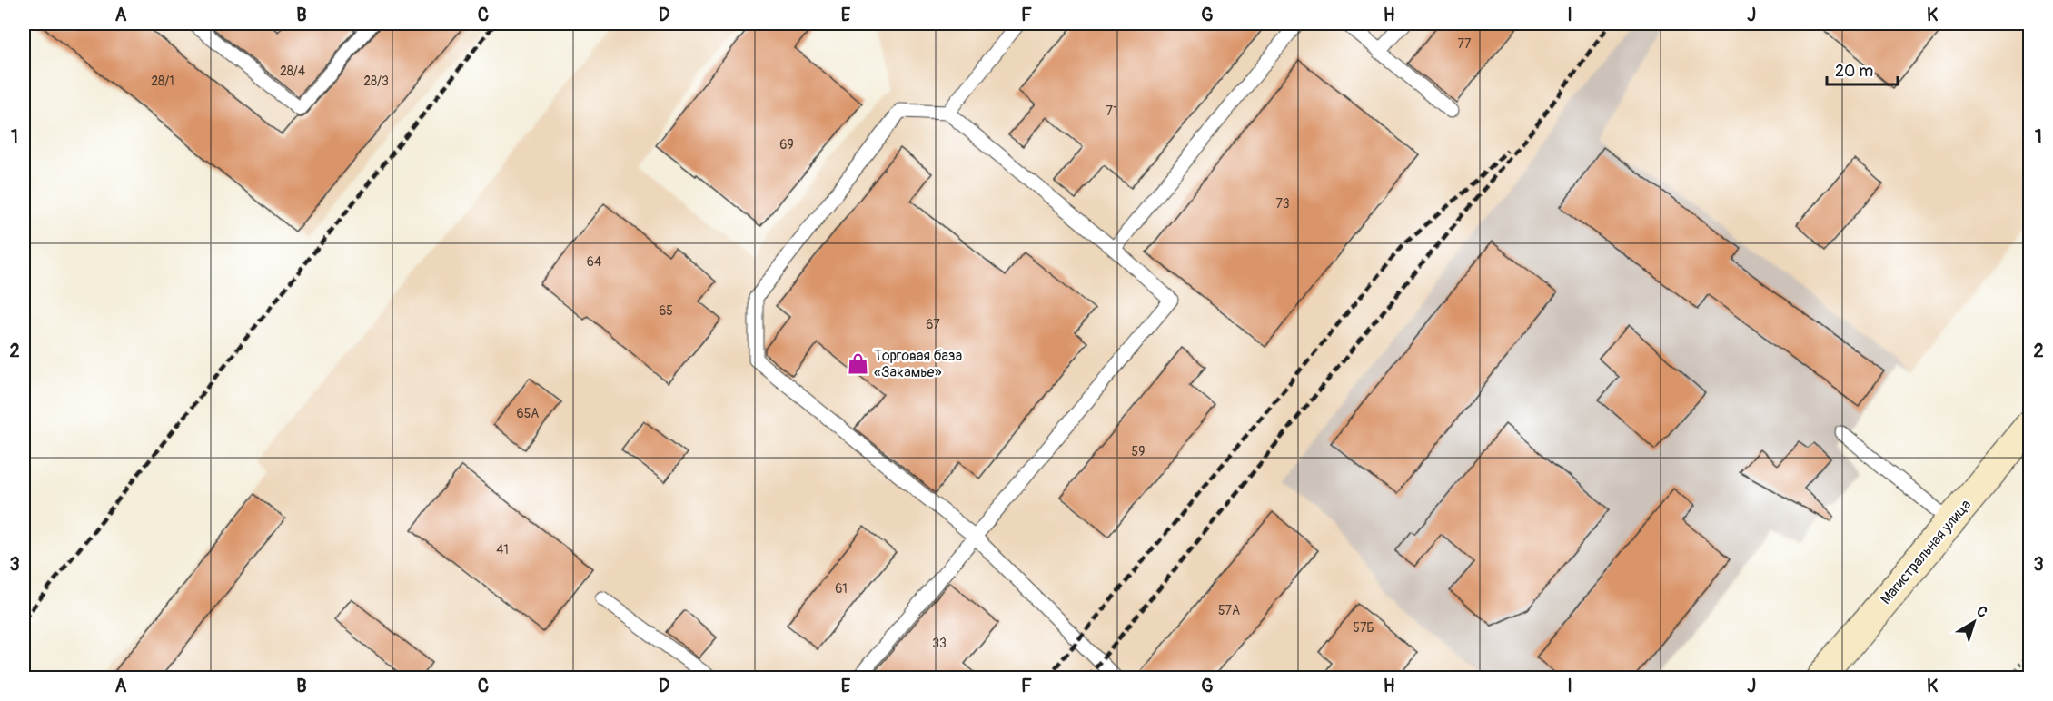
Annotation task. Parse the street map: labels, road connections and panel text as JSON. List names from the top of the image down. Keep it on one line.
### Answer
{"streets":{"main road":["Магистральная улица"]},"places":{"shop":["Торговая база «Закамье»"]},"house_numbers":["77","28/4","28/1","28/3","71","69","73","64","65","67","65А","59","41","61","57А","57Б","33"],"scale_bar":"20 m","north":"top right","grid":{"columns":["A","B","C","D","E","F","G","H","I","J","K"],"rows":["1","2","3"]}}
